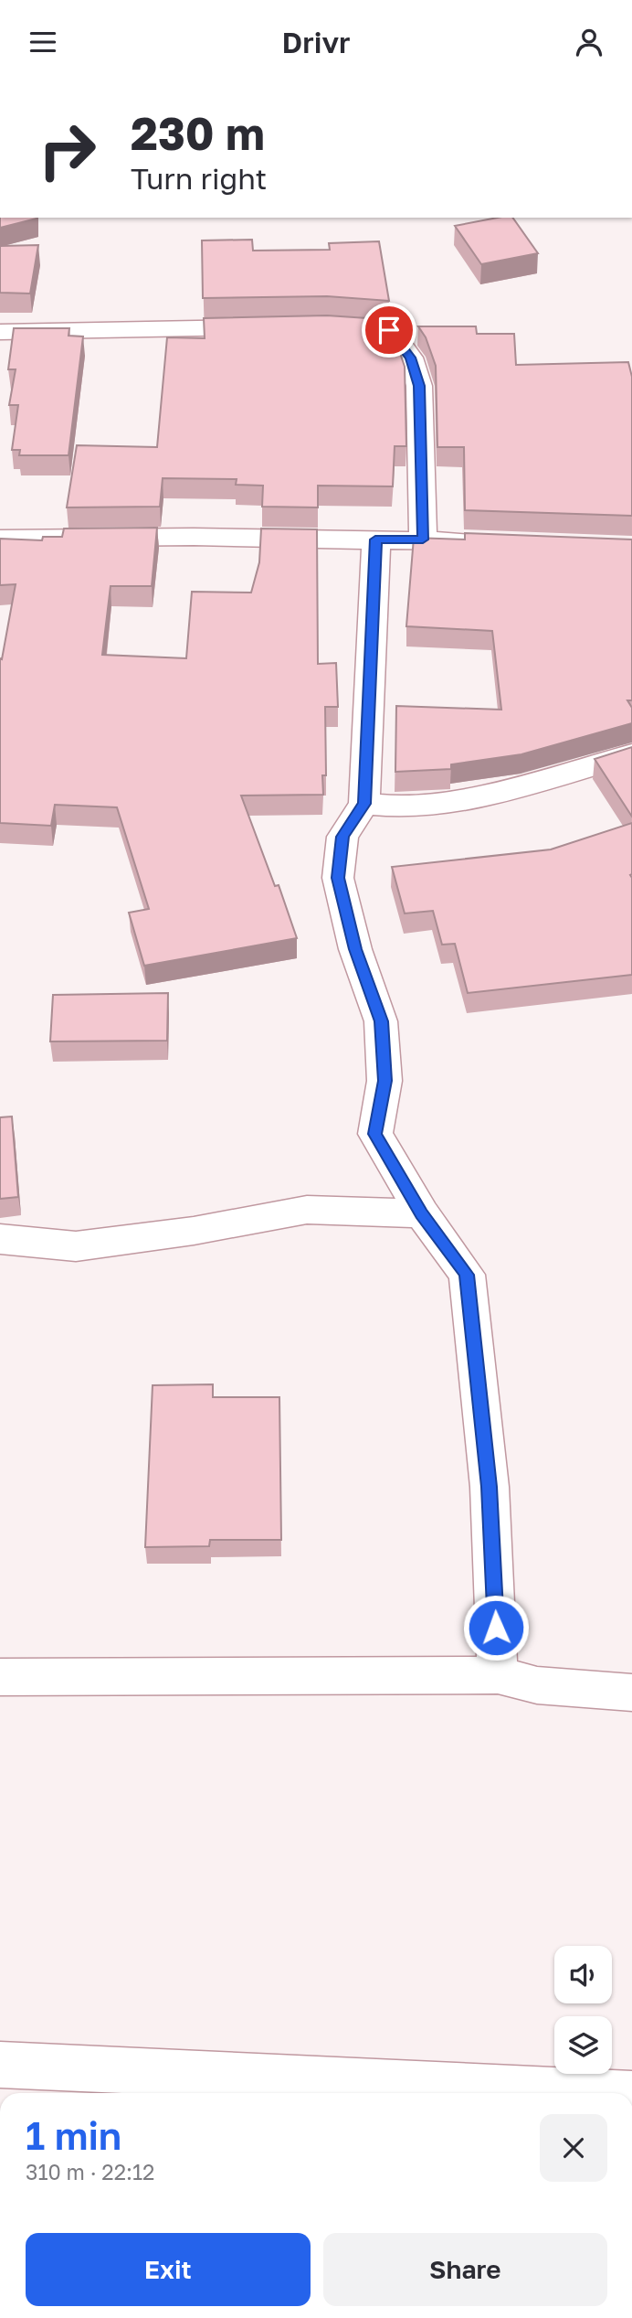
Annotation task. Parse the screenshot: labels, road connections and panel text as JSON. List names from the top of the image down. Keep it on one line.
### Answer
{"page":{"header":"Drivr","turn":["230 m","Turn right"],"heading":["1 min","310 m · 22:12"],"buttons":["Exit","Share"]}}
